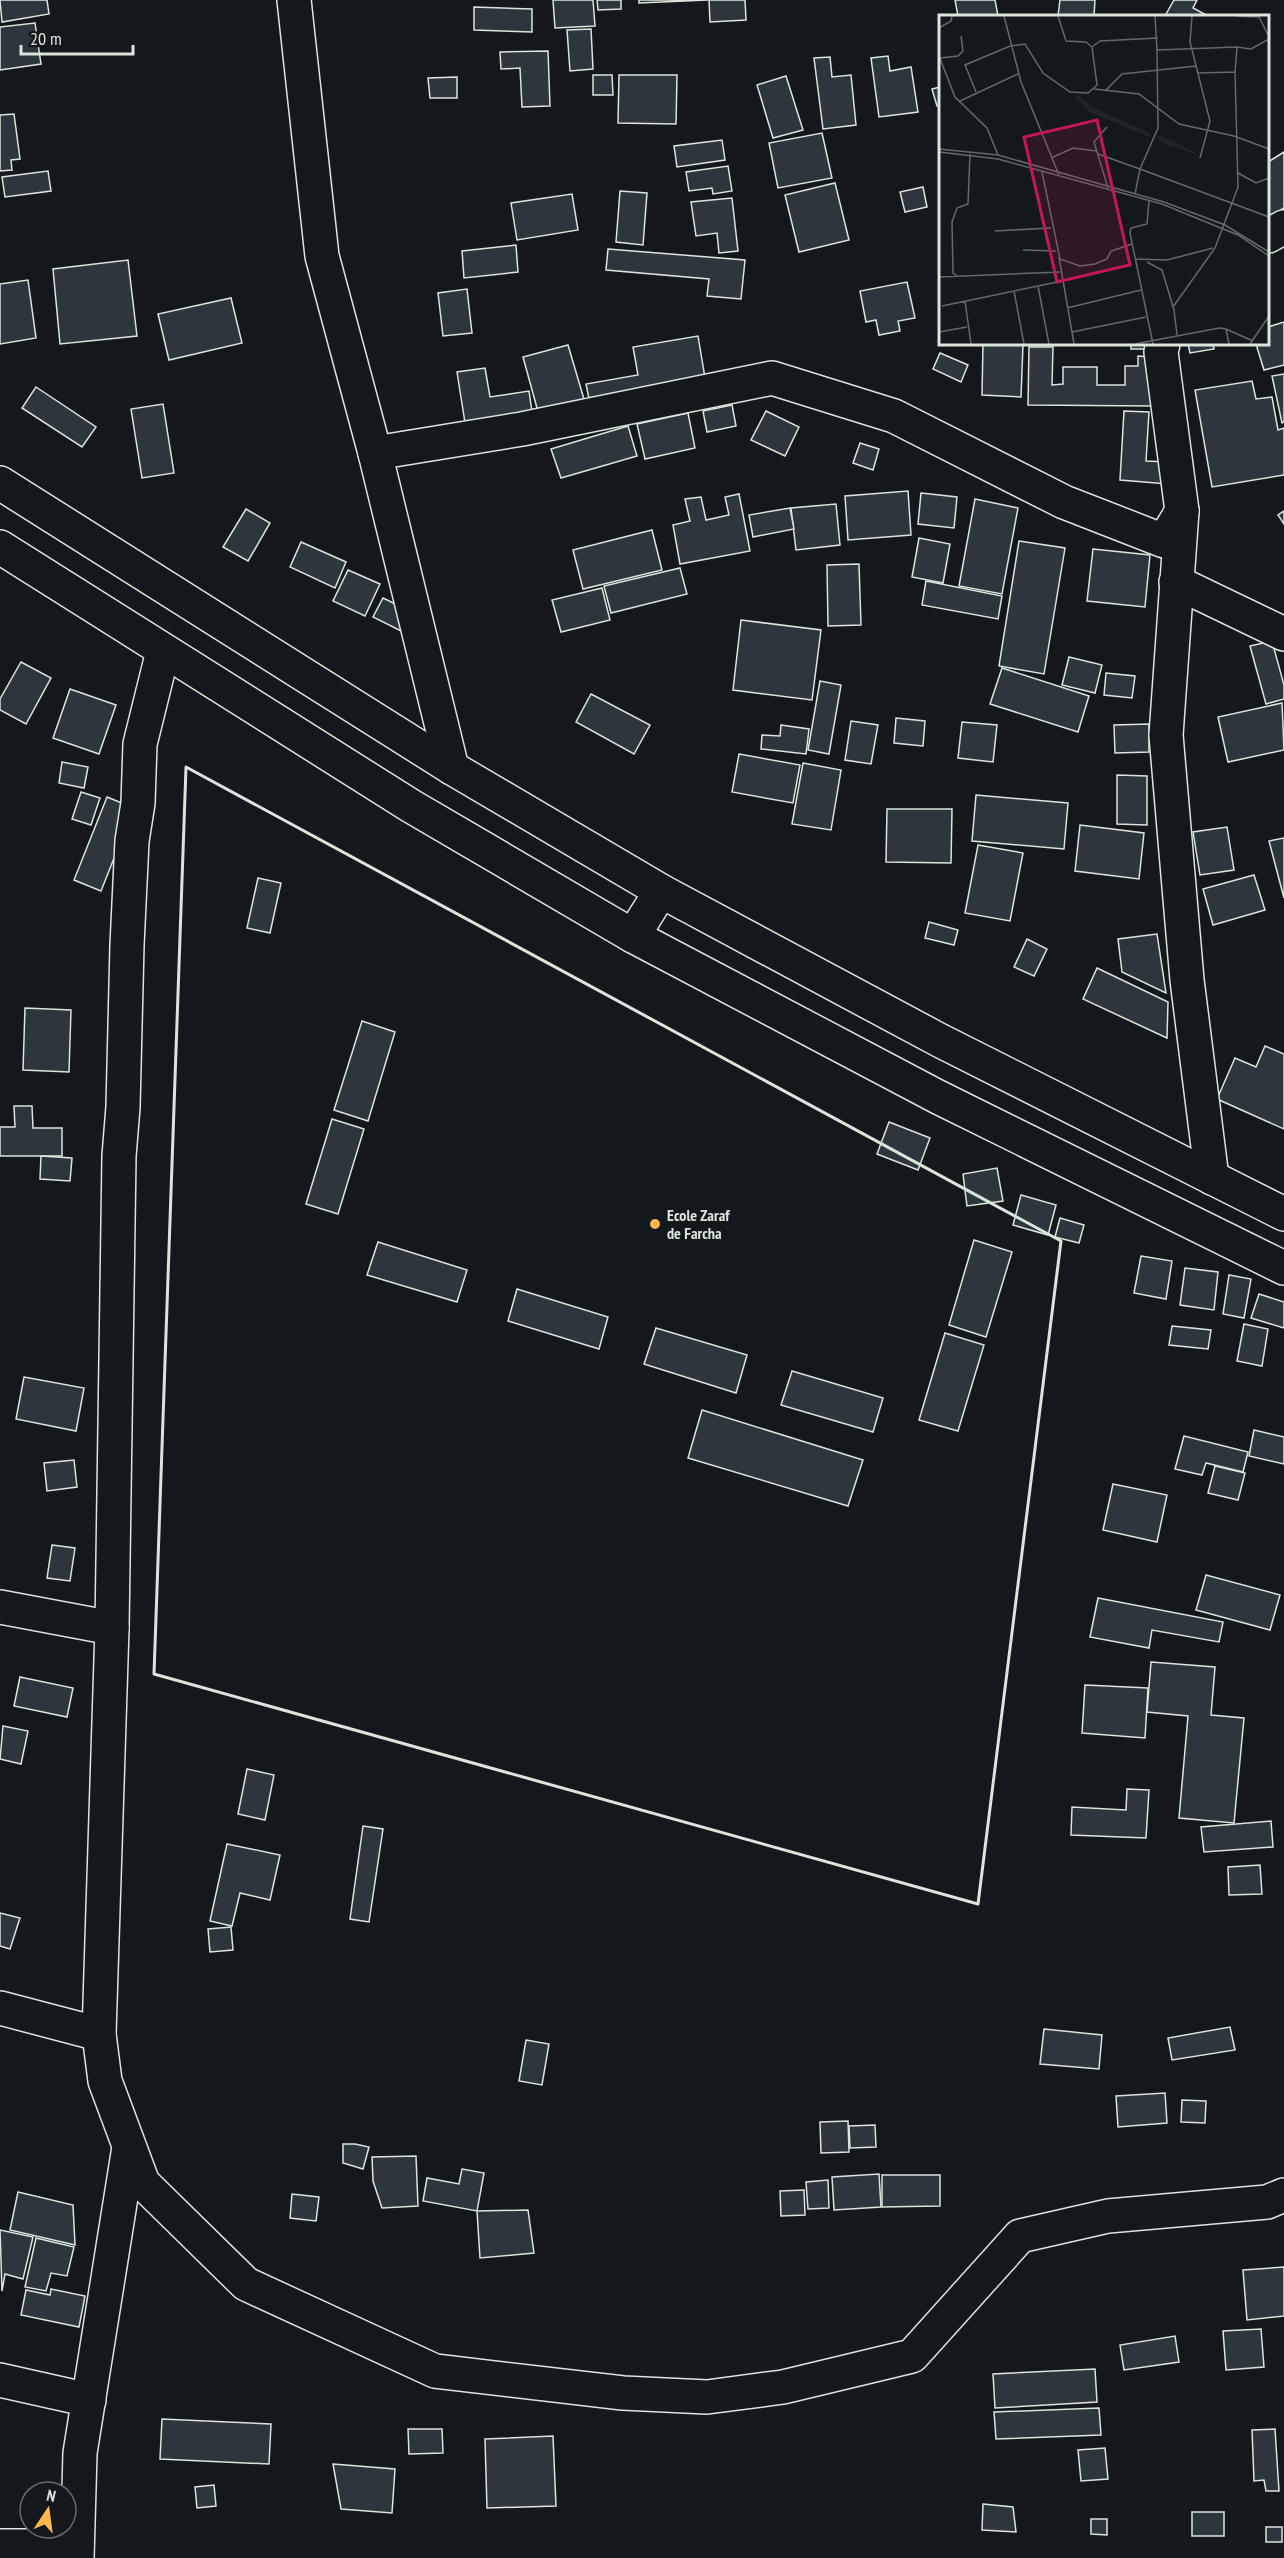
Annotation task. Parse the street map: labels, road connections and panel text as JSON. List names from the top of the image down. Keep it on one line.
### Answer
{"places":["Ecole Zaraf de Farcha"],"scale_bar":"20 m","north":"top"}
